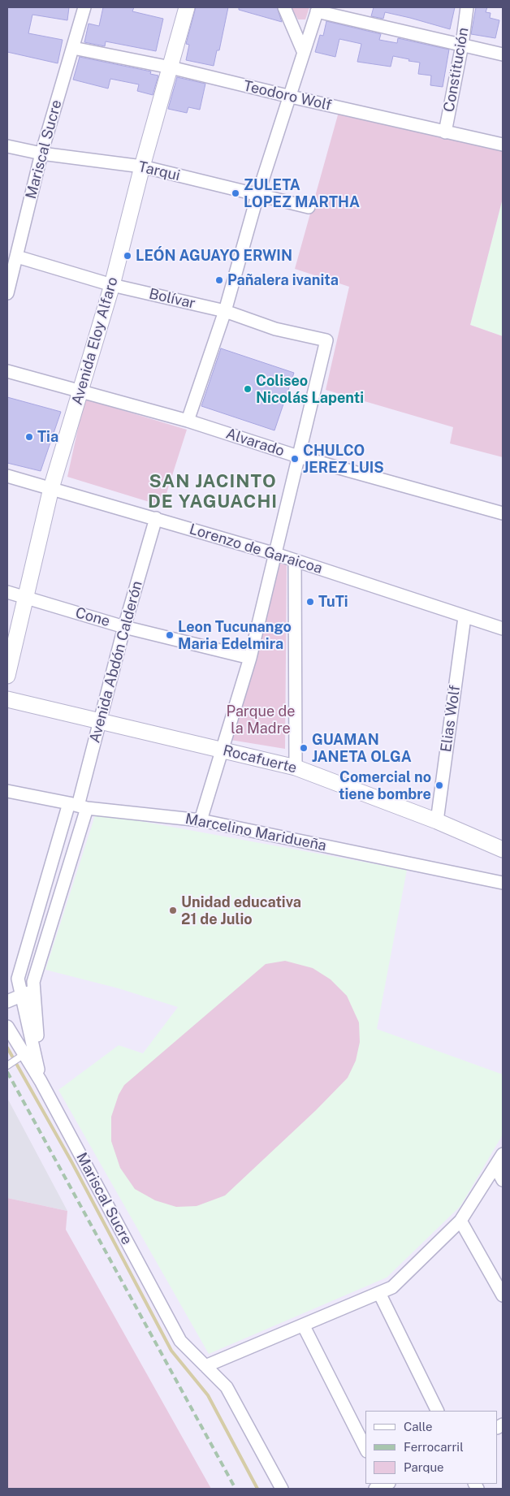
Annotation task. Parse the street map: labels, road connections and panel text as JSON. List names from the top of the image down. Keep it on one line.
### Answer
{"streets":{"street":["Constitución","Teodoro Wolf","Mariscal Sucre","Tarqui","Bolívar","Avenida Eloy Alfaro","Alvarado","Lorenzo de Garaicoa","Cone","Avenida Abdón Calderón","Elias Wolf","Rocafuerte","Marcelino Maridueña"]},"crossings":[["Constitución","Teodoro Wolf"],["Teodoro Wolf","Mariscal Sucre"],["Teodoro Wolf","Avenida Eloy Alfaro"],["Mariscal Sucre","Tarqui"],["Mariscal Sucre","Bolívar"],["Mariscal Sucre","Avenida Abdón Calderón"],["Tarqui","Avenida Eloy Alfaro"],["Bolívar","Avenida Eloy Alfaro"],["Bolívar","Alvarado"],["Avenida Eloy Alfaro","Alvarado"],["Avenida Eloy Alfaro","Lorenzo de Garaicoa"],["Avenida Eloy Alfaro","Cone"],["Lorenzo de Garaicoa","Avenida Abdón Calderón"],["Lorenzo de Garaicoa","Elias Wolf"],["Cone","Avenida Abdón Calderón"],["Avenida Abdón Calderón","Rocafuerte"],["Avenida Abdón Calderón","Marcelino Maridueña"],["Elias Wolf","Rocafuerte"]],"districts":["SAN JACINTO DE YAGUACHI"],"parks":["Parque de la Madre"],"places":["ZULETA LOPEZ MARTHA","LEÓN AGUAYO ERWIN","Pañalera ivanita","Coliseo Nicolás Lapenti","Tia","CHULCO JEREZ LUIS","TuTi","Leon Tucunango Maria Edelmira","GUAMAN JANETA OLGA","Comercial no tiene bombre","Unidad educativa 21 de Julio"],"legend":["Calle","Ferrocarril","Parque"]}
